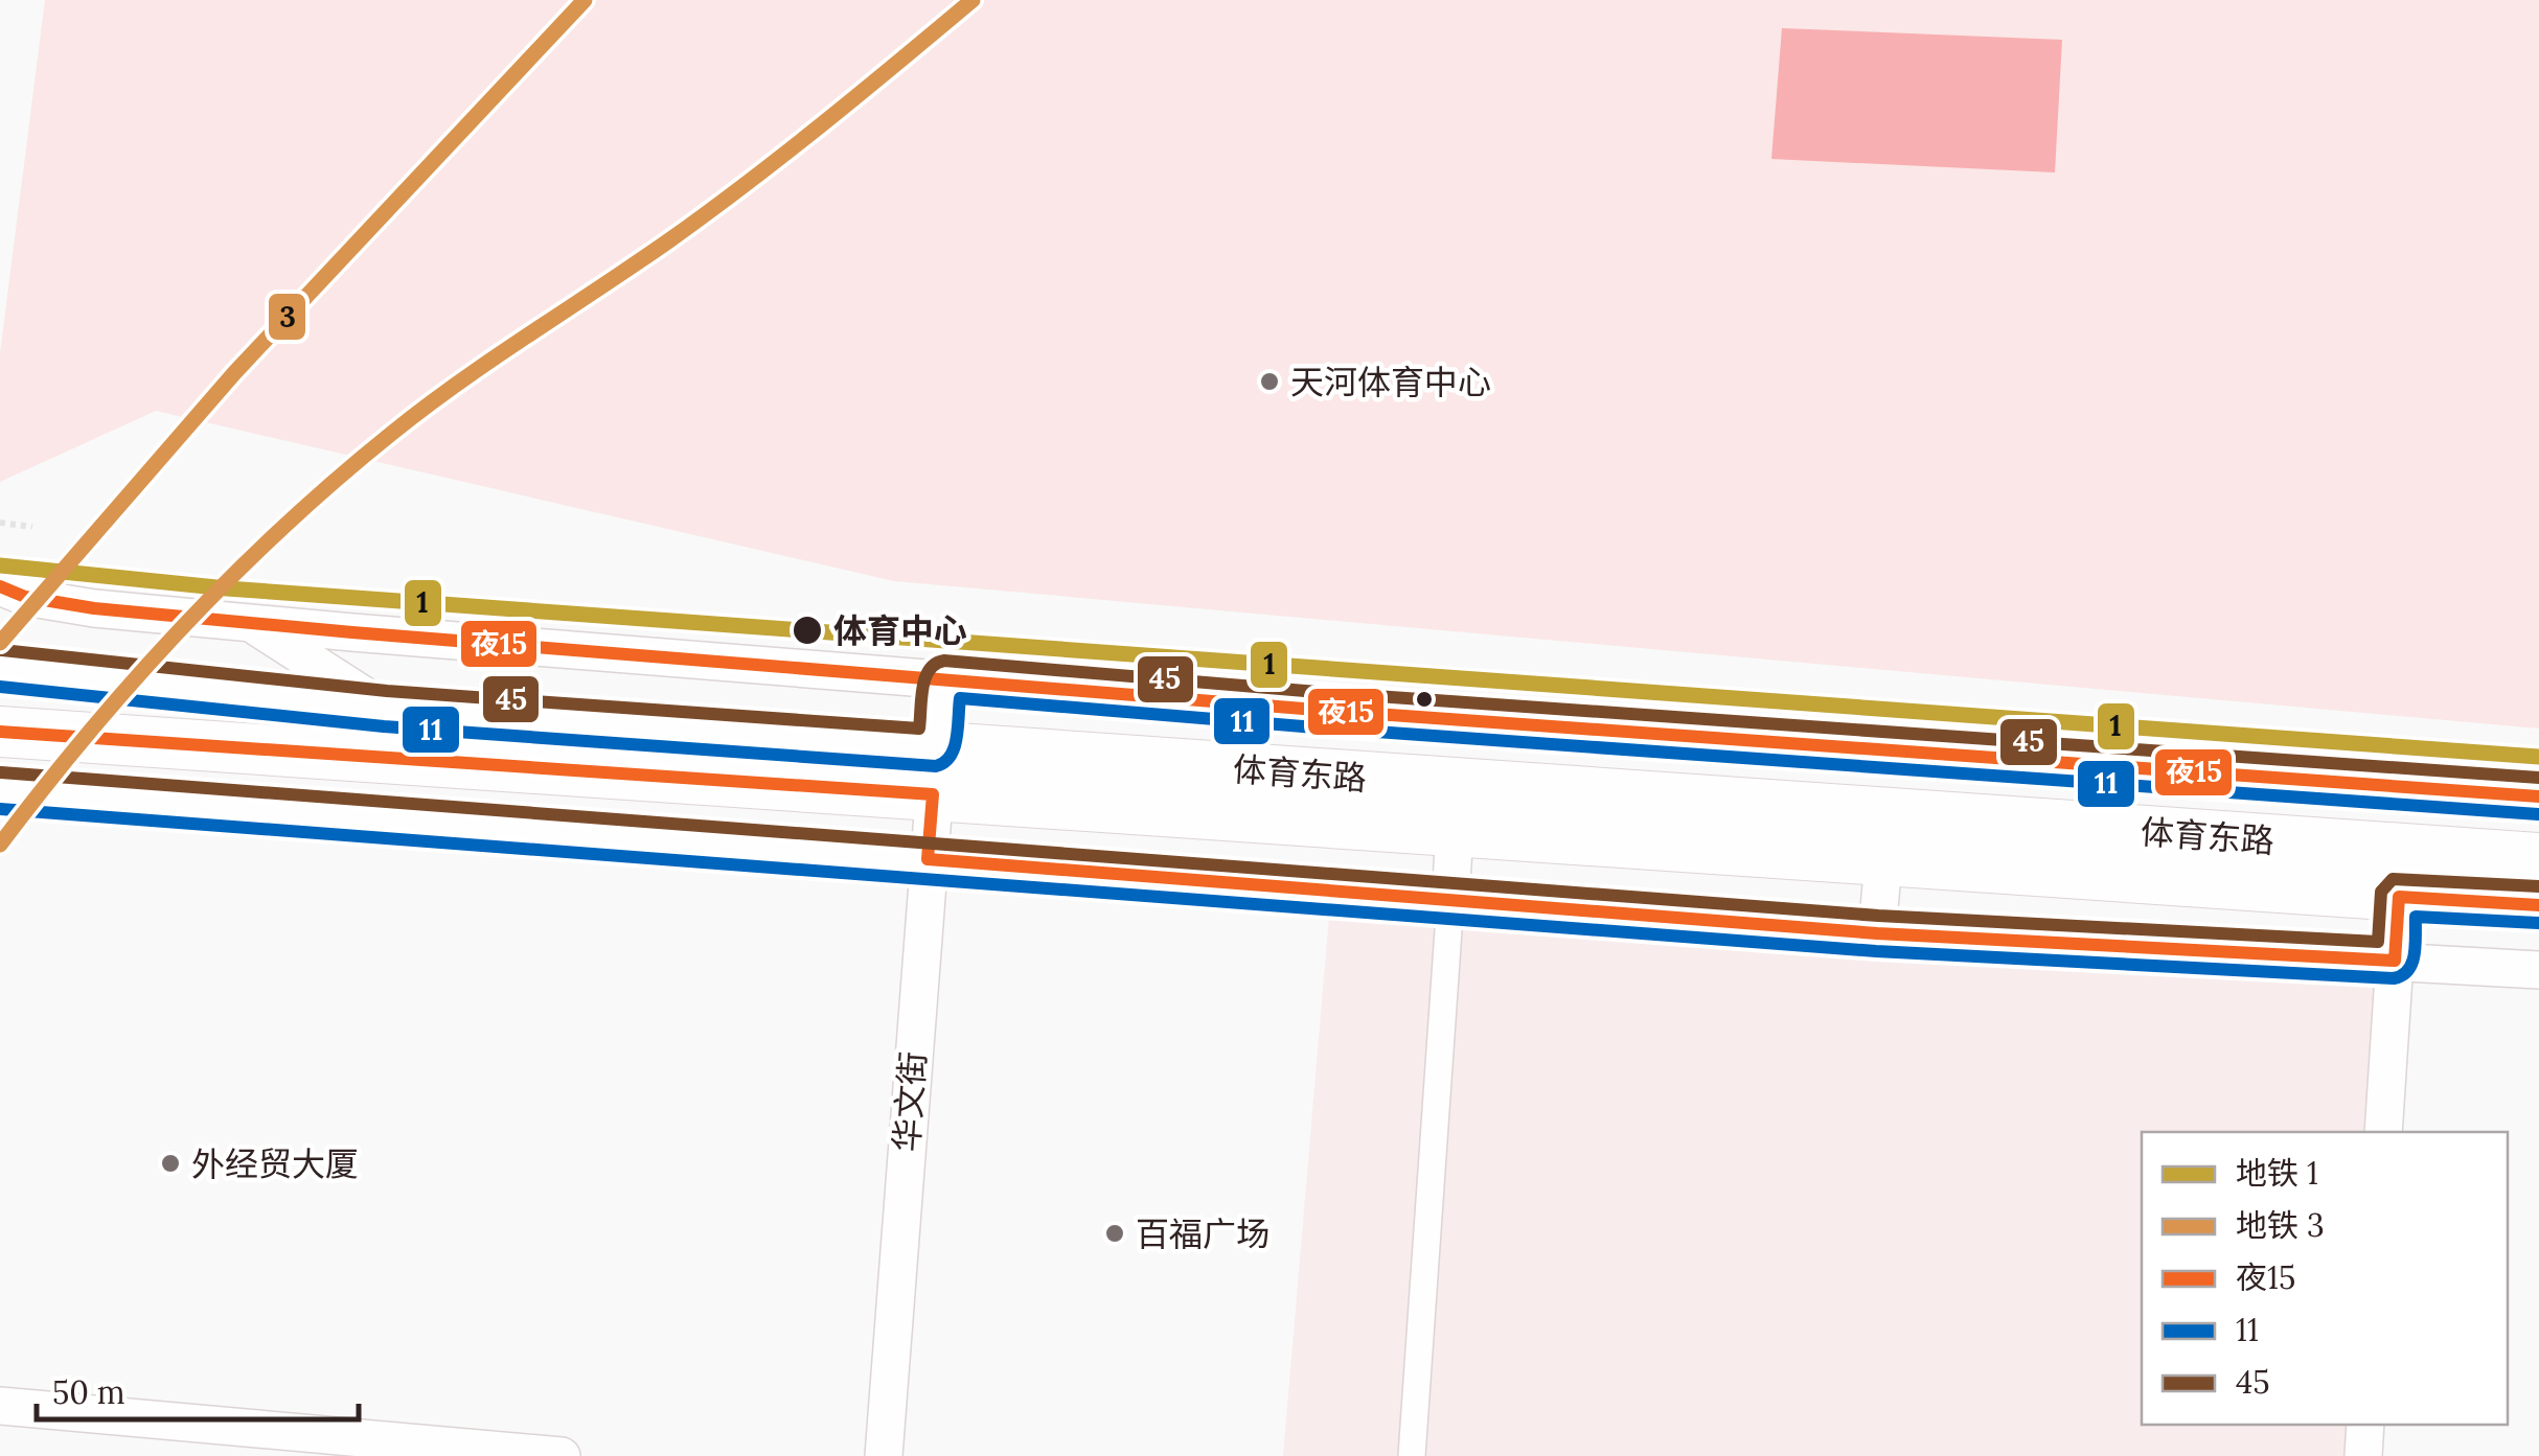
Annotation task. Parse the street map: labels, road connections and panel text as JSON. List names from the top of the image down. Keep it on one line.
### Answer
{"streets":{"main road":["体育东路"],"street":["华文街"]},"crossings":[["体育东路","华文街"]],"places":["天河体育中心","体育中心","外经贸大厦","百福广场"],"lines":["metro line 3","metro line 1","transit line 夜15","transit line 45","transit line 11"],"legend":["地铁 1","地铁 3","夜15","11","45"],"scale_bar":"50 m"}
